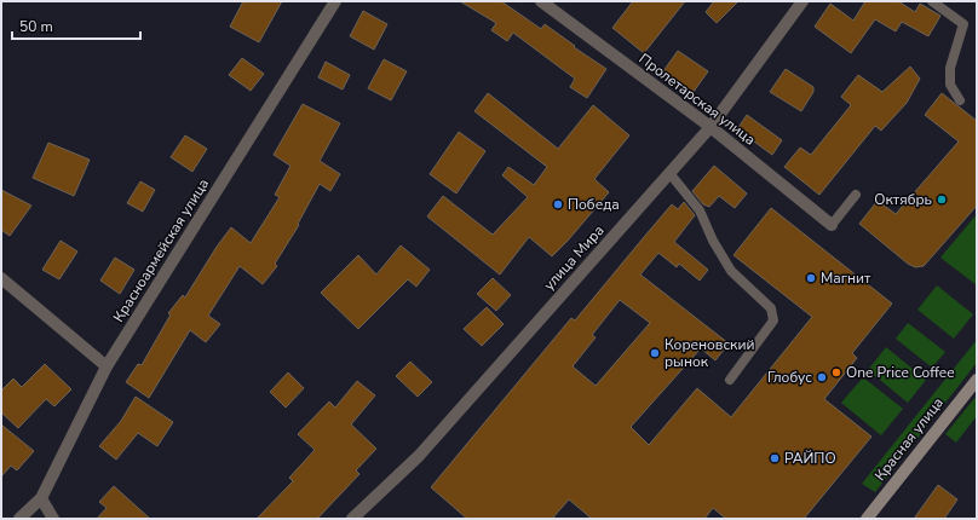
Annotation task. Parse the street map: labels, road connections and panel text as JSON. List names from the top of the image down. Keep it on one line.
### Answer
{"streets":{"main road":["Красная улица"],"street":["Пролетарская улица","Красноармейская улица","улица Мира"]},"crossings":[["Пролетарская улица","улица Мира"]],"places":["Октябрь","Победа","Магнит","Кореновский рынок","One Price Coffee","Глобус","РАЙПО"],"scale_bar":"50 m"}
